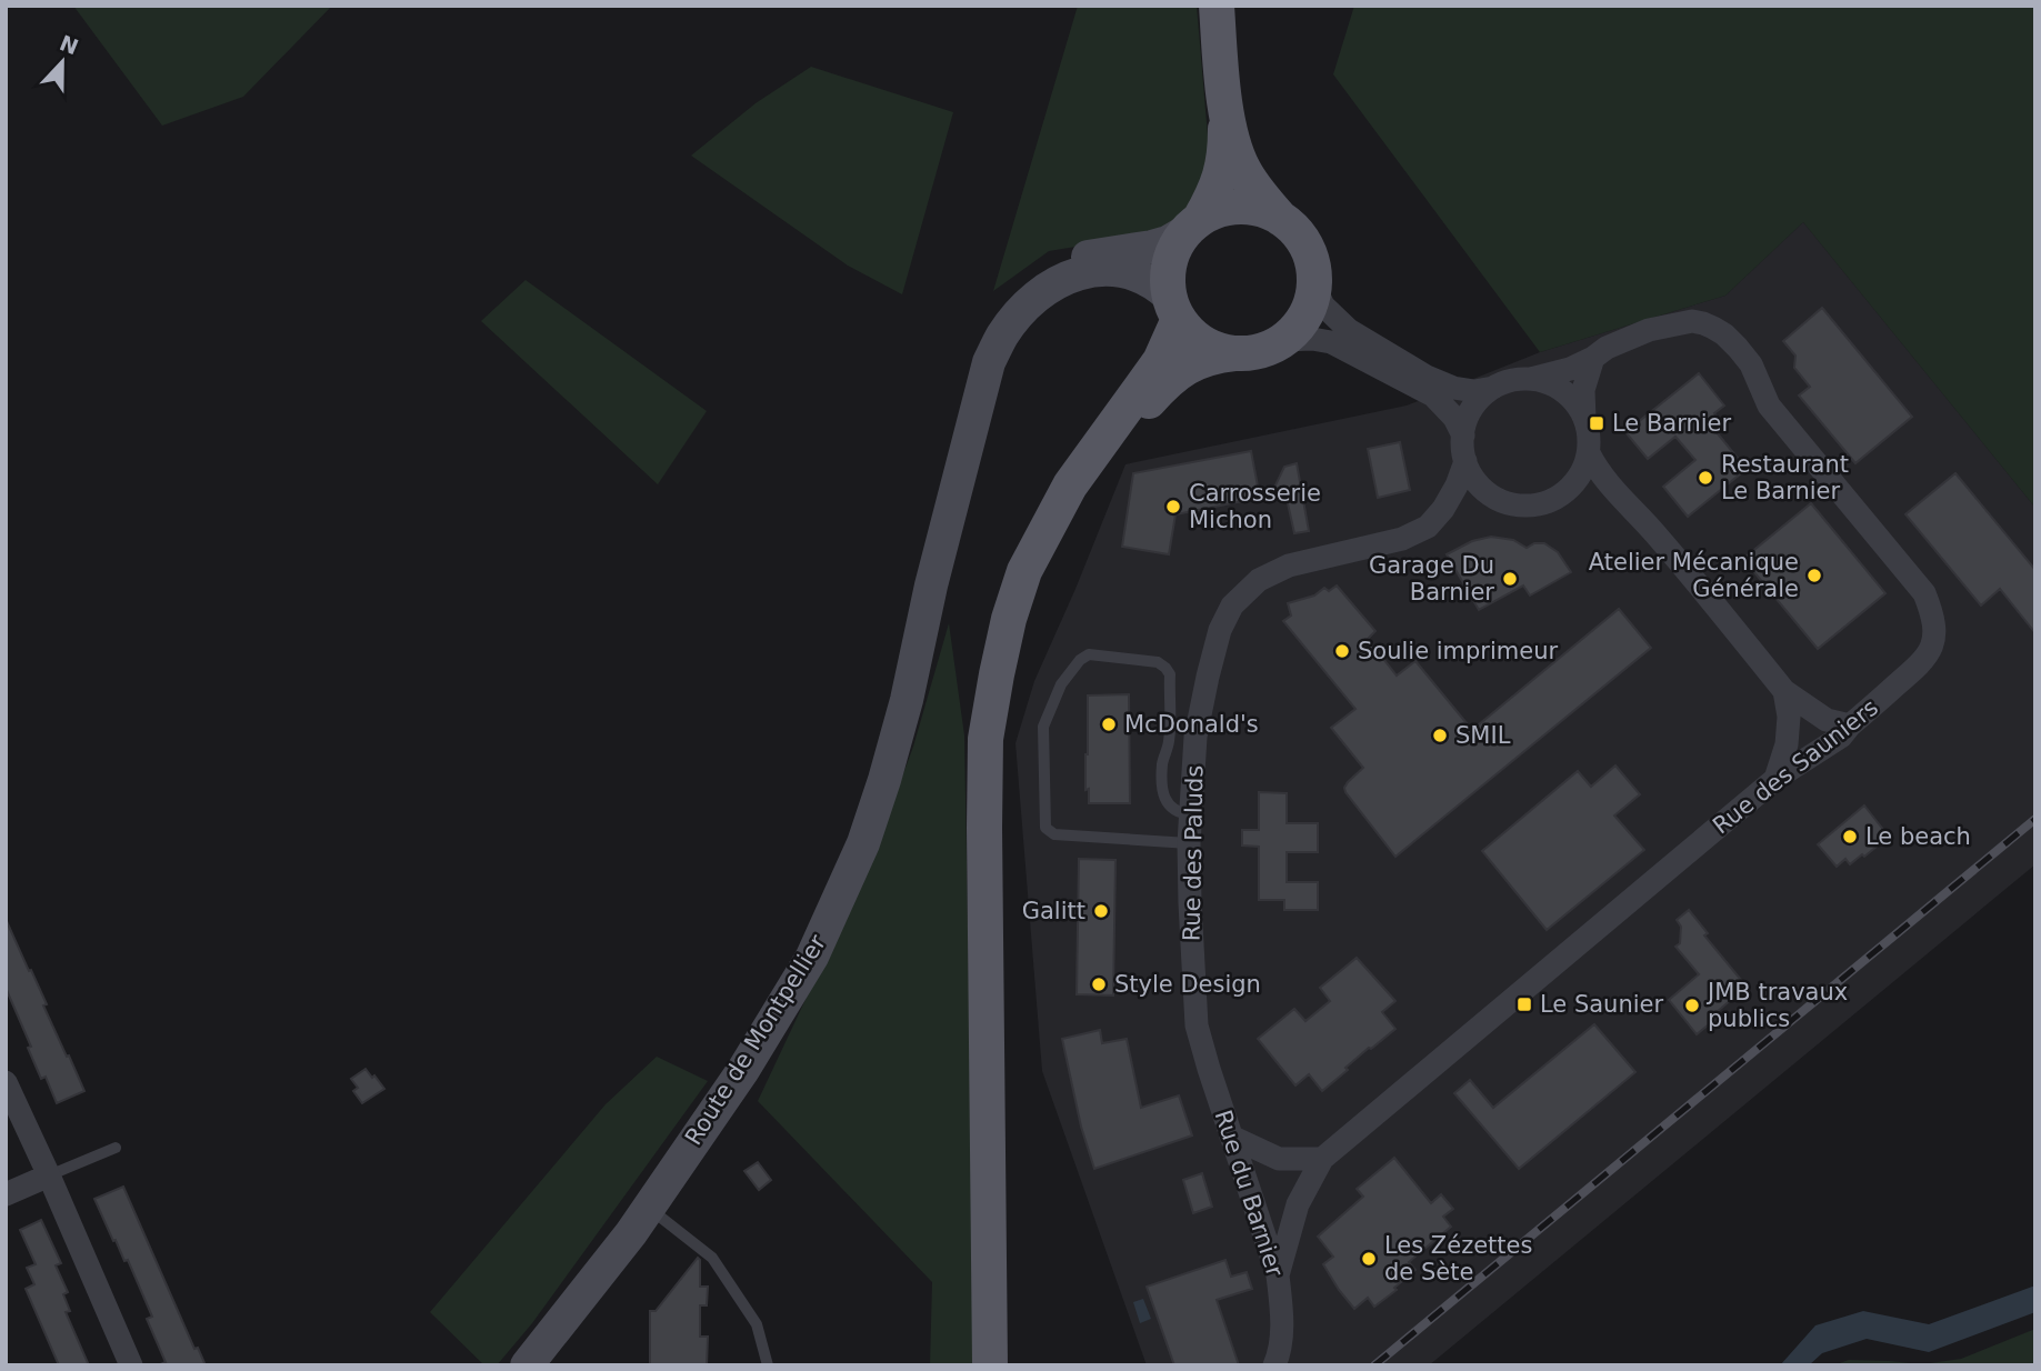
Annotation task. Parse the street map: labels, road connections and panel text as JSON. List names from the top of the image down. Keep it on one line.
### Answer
{"streets":{"main road":["Route de Montpellier"],"street":["Rue des Sauniers","Rue des Paluds","Rue du Barnier"]},"crossings":[["Rue des Sauniers","Rue des Paluds"],["Rue des Sauniers","Rue du Barnier"],["Rue des Paluds","Rue du Barnier"]],"places":{"transit":["Le Barnier","Le Saunier"],"other":["Restaurant Le Barnier","Carrosserie Michon","Atelier Mécanique Générale","Garage Du Barnier","Soulie imprimeur","McDonald's","SMIL","Le beach","Galitt","Style Design","JMB travaux publics","Les Zézettes de Sète"]},"north":"top"}
